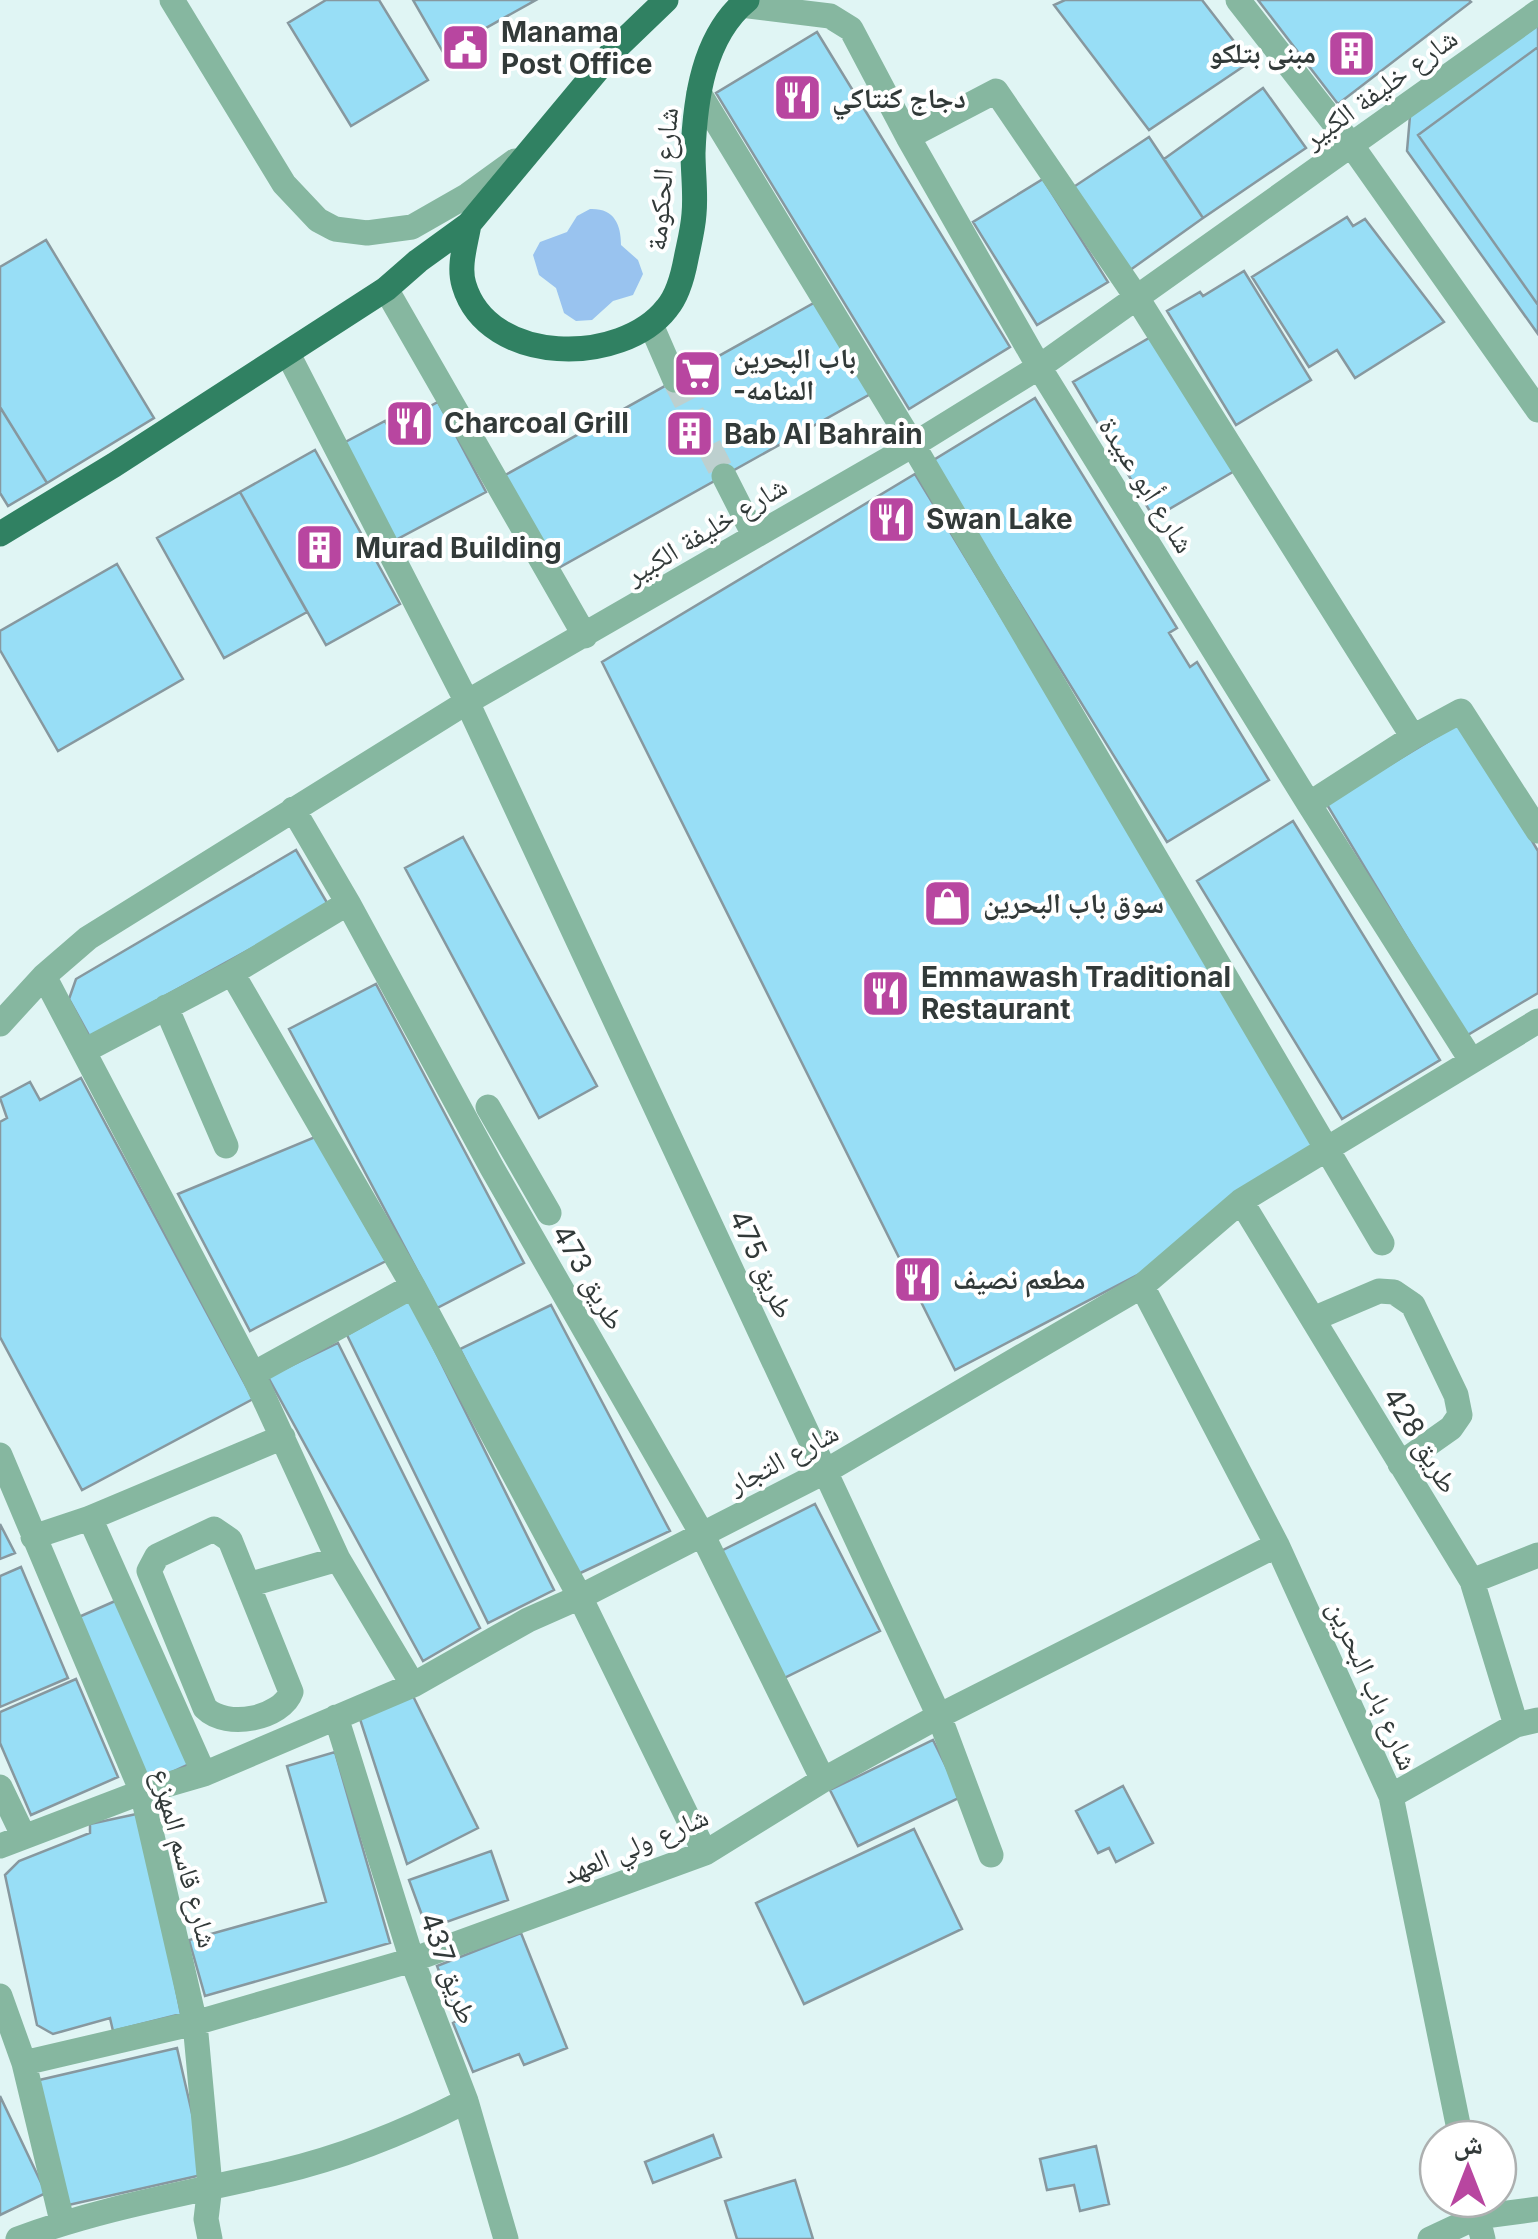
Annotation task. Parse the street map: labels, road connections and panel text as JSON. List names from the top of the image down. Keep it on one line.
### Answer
{"streets":{"main road":["شارع الحكومة"],"street":["شارع خليفة الكبير","شارع أبو عبيدة","طريق 475","طريق 473","طريق 428","شارع التجار","شارع باب البحرين","شارع ولي العهد","شارع قاسم المهزع","طريق 437"]},"crossings":[["شارع خليفة الكبير","شارع أبو عبيدة"],["شارع خليفة الكبير","طريق 475"],["شارع خليفة الكبير","طريق 473"],["شارع الحكومة","شارع أبو عبيدة"],["شارع أبو عبيدة","شارع التجار"],["طريق 475","شارع التجار"],["طريق 475","شارع ولي العهد"],["طريق 473","شارع التجار"],["طريق 473","شارع ولي العهد"],["طريق 428","شارع التجار"],["شارع التجار","شارع باب البحرين"],["شارع التجار","شارع قاسم المهزع"],["شارع التجار","طريق 437"],["شارع باب البحرين","شارع ولي العهد"],["شارع ولي العهد","شارع قاسم المهزع"],["شارع ولي العهد","طريق 437"]],"places":{"public building":["Manama Post Office"],"building":["مبنى بتلكو","Bab Al Bahrain","Murad Building"],"restaurant":["دجاج كنتاكي","Charcoal Grill","Swan Lake","Emmawash Traditional Restaurant","مطعم نصيف"],"supermarket":["باب البحرين -المنامه"],"shop":["سوق باب البحرين"]},"north":"top"}
